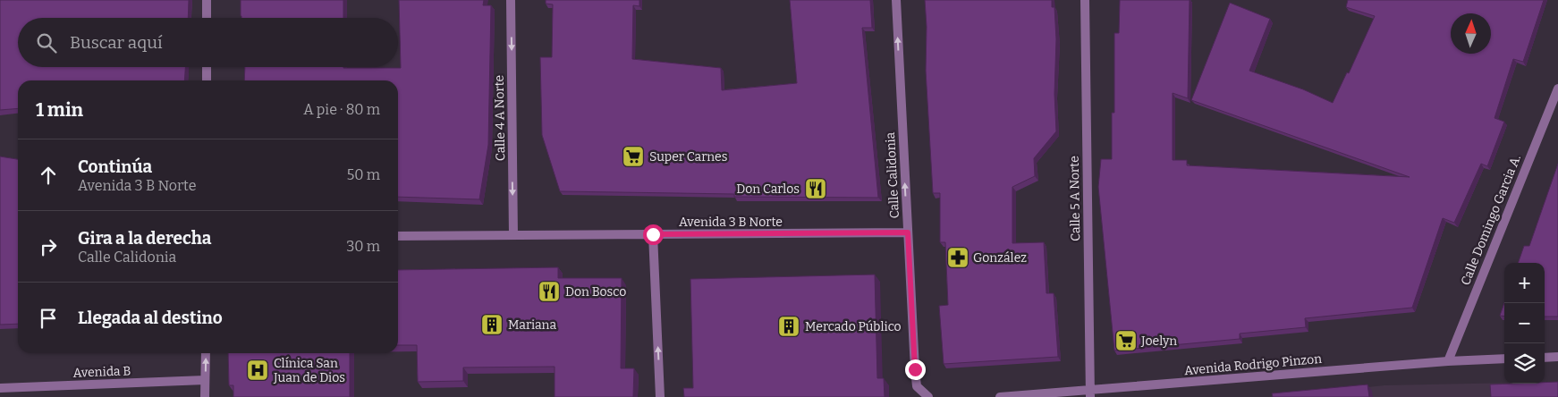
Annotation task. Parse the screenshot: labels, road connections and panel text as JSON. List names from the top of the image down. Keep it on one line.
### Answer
{"streets":{"street":["Calle 4 A Norte","Calle Calidonia","Calle 5 A Norte","Calle Domingo Garcia A.","Avenida 3 B Norte","Avenida Rodrigo Pinzon","Avenida B"]},"crossings":[["Calle 4 A Norte","Avenida 3 B Norte"],["Calle Calidonia","Avenida 3 B Norte"],["Calle 5 A Norte","Avenida Rodrigo Pinzon"],["Calle Domingo Garcia A.","Avenida Rodrigo Pinzon"]],"one_way":["Calle 4 A Norte","Calle Calidonia"],"places":{"supermarket":["Super Carnes","Joelyn"],"restaurant":["Don Carlos","Don Bosco"],"pharmacy":["González"],"building":["Mariana","Mercado Público"],"hospital":["Clínica San Juan de Dios"]},"north":"top","page":{"search":"Buscar aquí","heading":["1 min","A pie · 80 m"],"list":[["Continúa","Avenida 3 B Norte","50 m"],["Gira a la derecha","Calle Calidonia","30 m"],"Llegada al destino"],"map_buttons":["+","−"]}}
